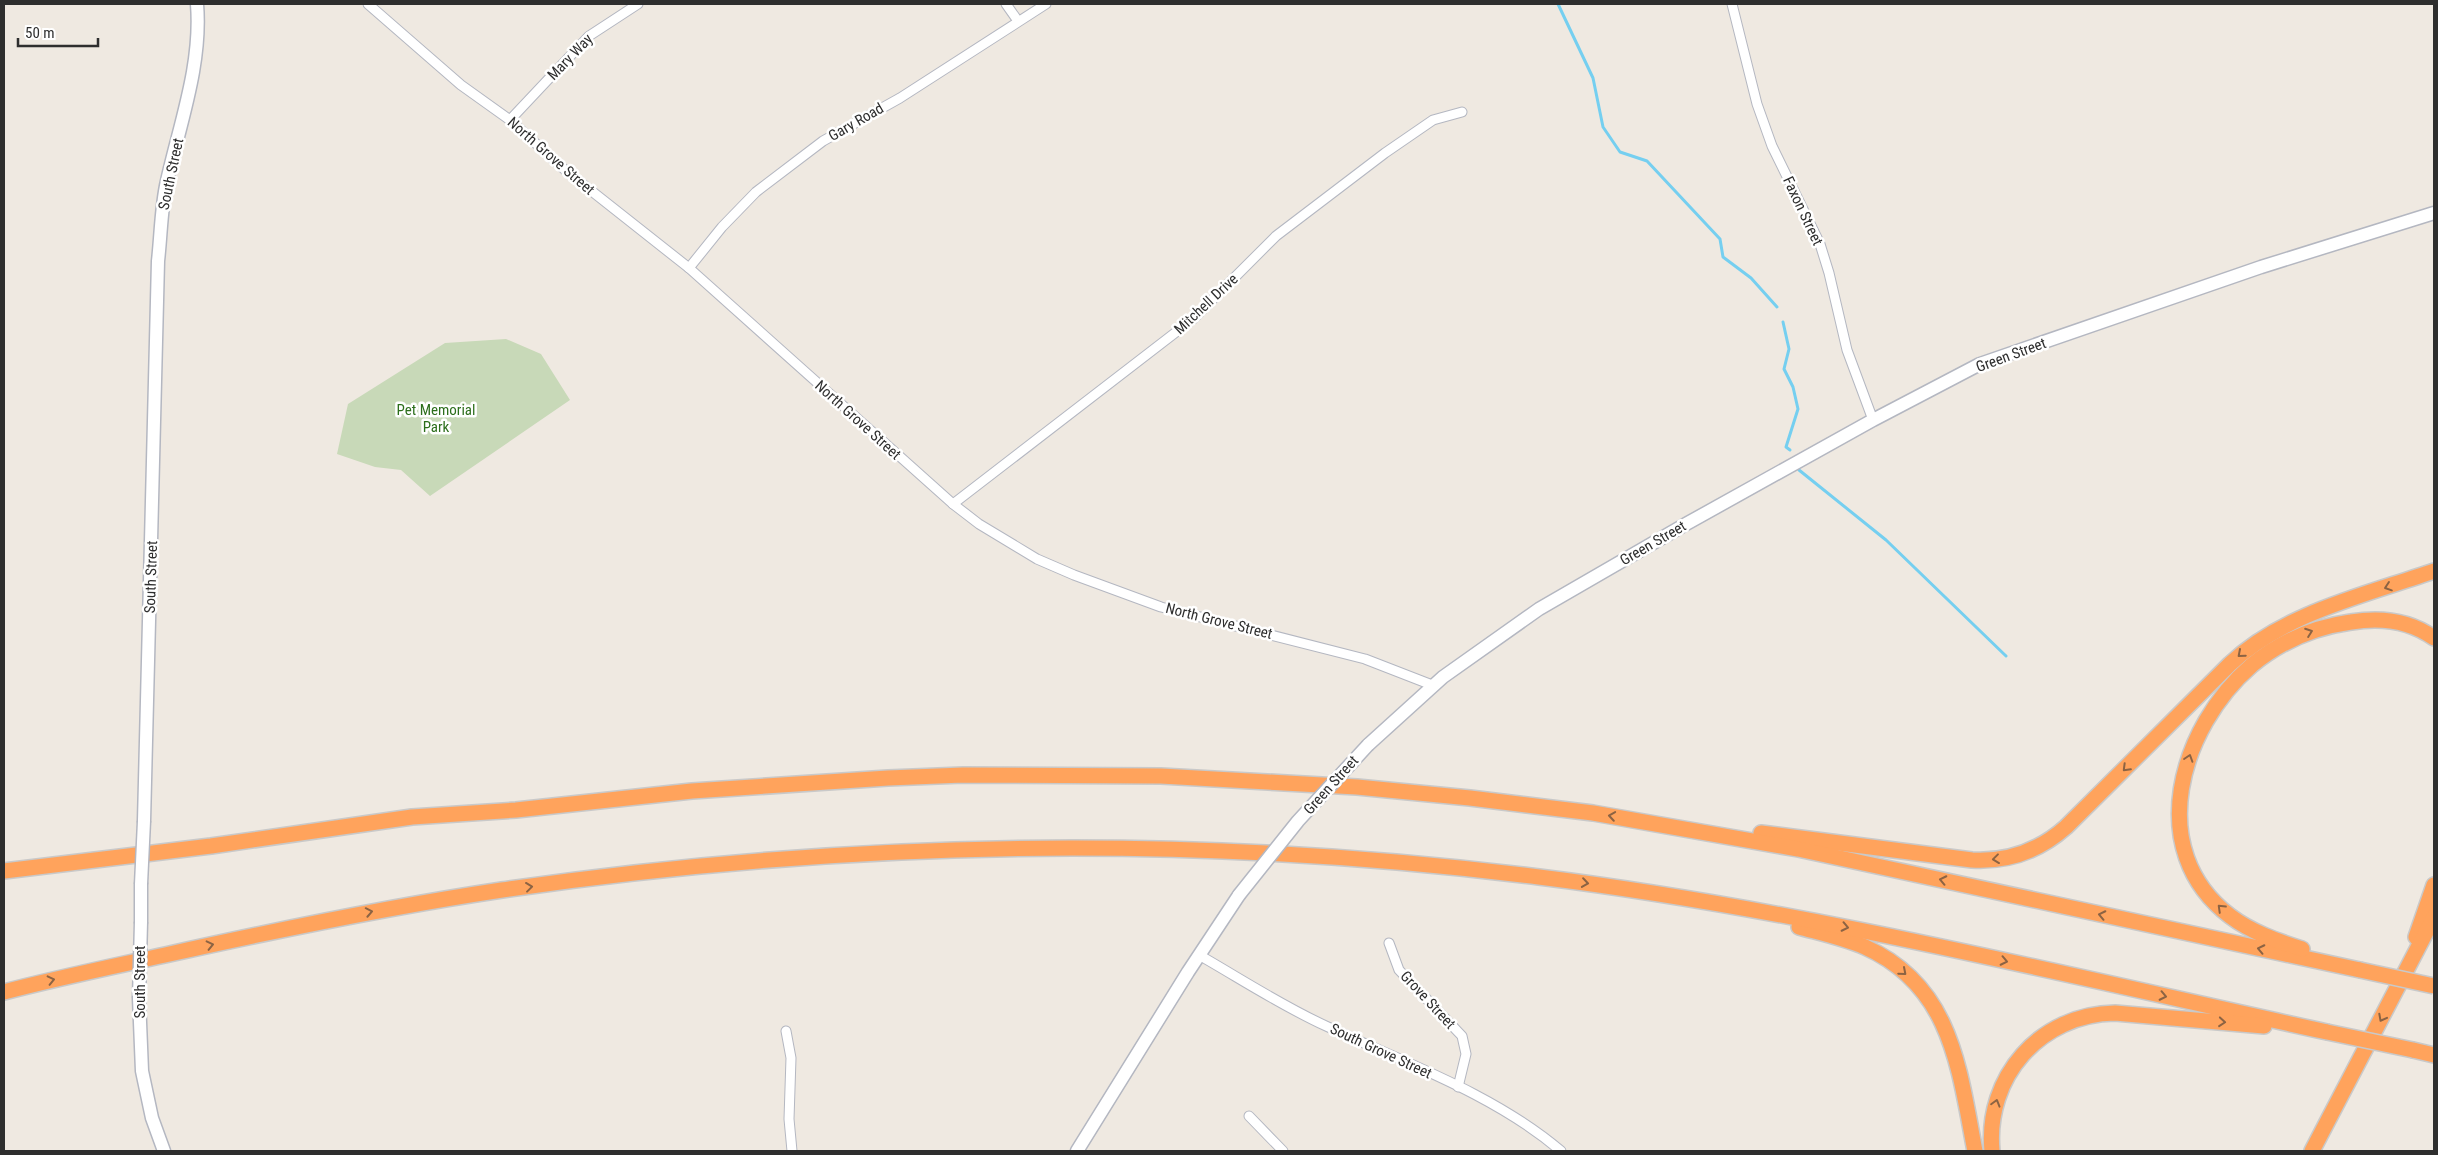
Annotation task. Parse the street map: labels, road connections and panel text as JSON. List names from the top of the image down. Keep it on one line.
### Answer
{"streets":{"main road":["South Street","Green Street"],"street":["Mary Way","Gary Road","North Grove Street","Faxon Street","Mitchell Drive","Grove Street","South Grove Street"]},"crossings":[["Mary Way","North Grove Street"],["Gary Road","North Grove Street"],["North Grove Street","Mitchell Drive"],["North Grove Street","Green Street"],["Faxon Street","Green Street"],["Green Street","South Grove Street"],["Grove Street","South Grove Street"]],"parks":["Pet Memorial Park"],"scale_bar":"50 m"}
